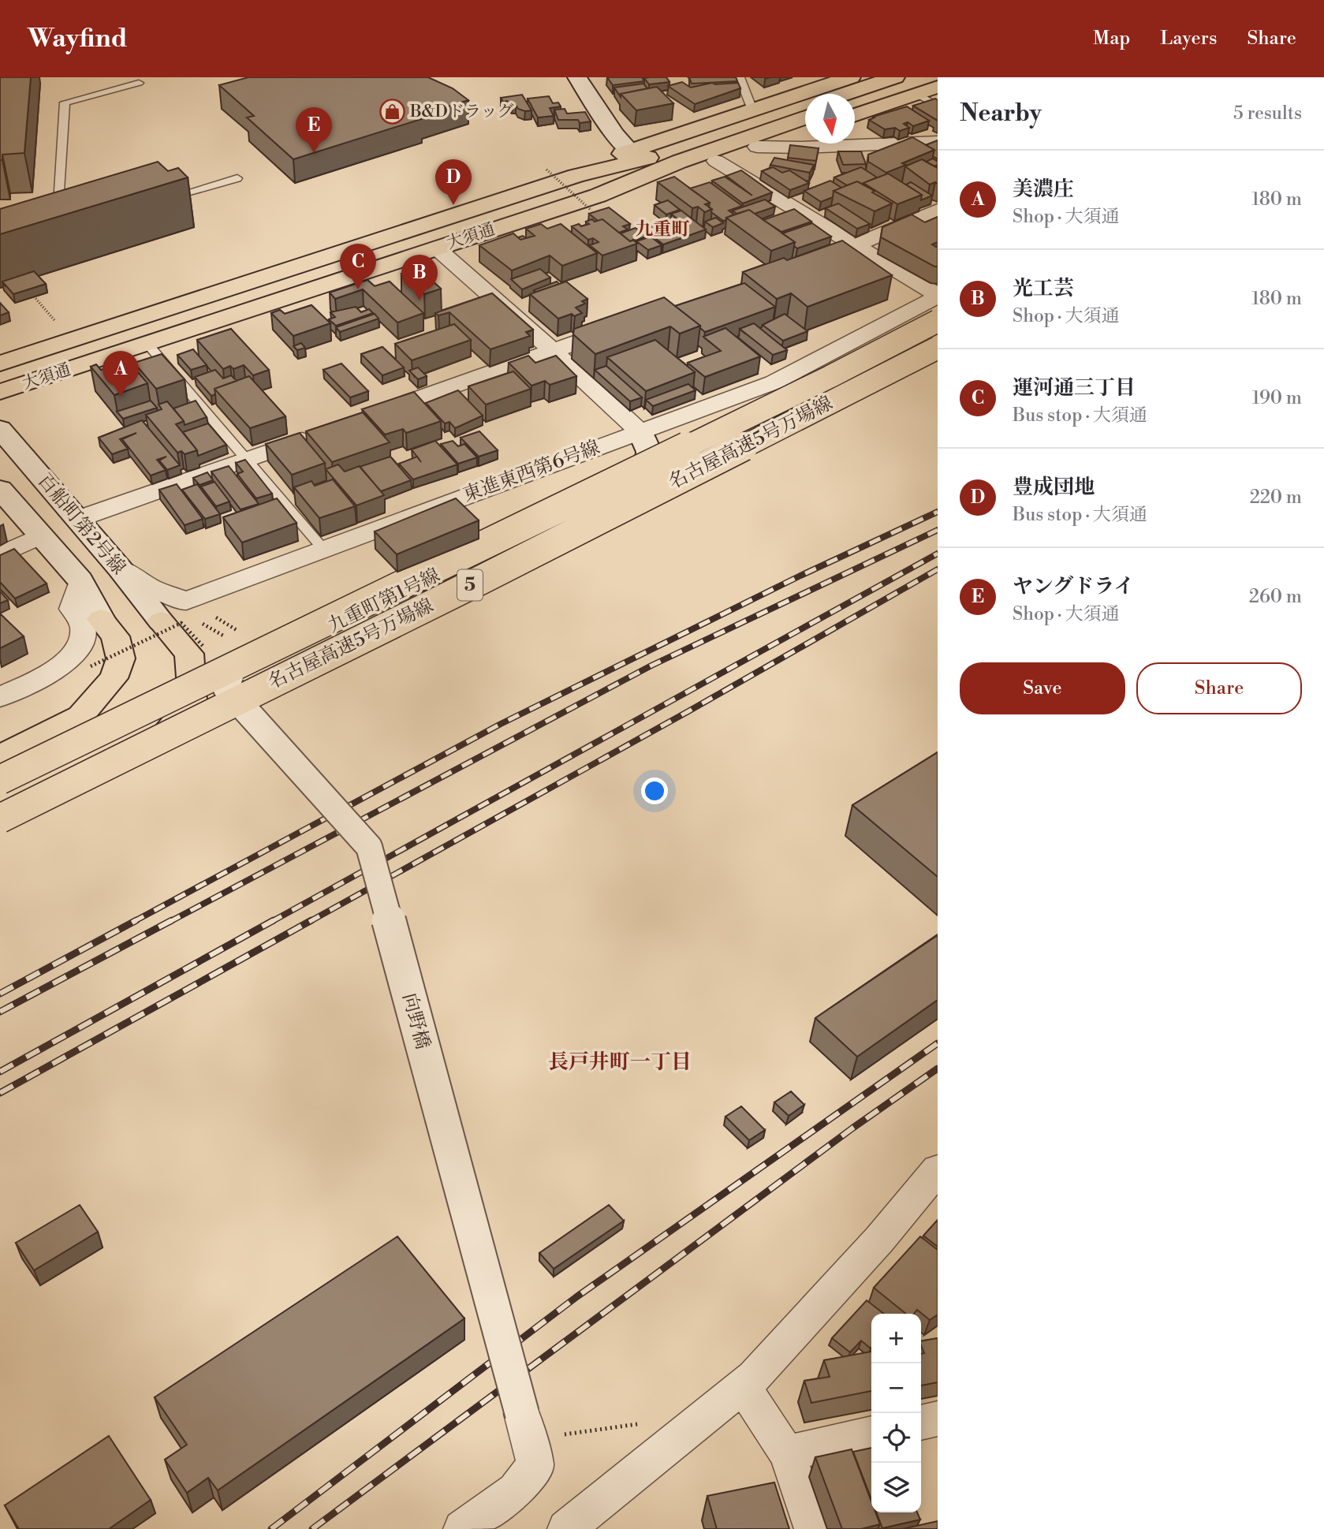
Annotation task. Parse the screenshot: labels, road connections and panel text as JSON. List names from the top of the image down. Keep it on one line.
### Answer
{"streets":{"main road":["大須通","名古屋高速5号万場線","5"],"street":["東進東西第6号線","百船町第2号線","九重町第1号線","向野橋"]},"crossings":[["東進東西第6号線","百船町第2号線"],["東進東西第6号線","九重町第1号線"],["九重町第1号線","向野橋"]],"districts":["九重町","長戸井町一丁目"],"places":{"shop":["B&Dドラッグ"]},"north":"bottom","page":{"header":"Wayfind","nav":["Map","Layers","Share"],"heading":["Nearby","5 results"],"pins":["E","D","C","B","A"],"list":[{"mark":"A","name":"美濃庄","note":"Shop · 大須通","value":"180 m"},{"mark":"B","name":"光工芸","note":"Shop · 大須通","value":"180 m"},{"mark":"C","name":"運河通三丁目","note":"Bus stop · 大須通","value":"190 m"},{"mark":"D","name":"豊成団地","note":"Bus stop · 大須通","value":"220 m"},{"mark":"E","name":"ヤングドライ","note":"Shop · 大須通","value":"260 m"}],"buttons":["Save","Share"],"map_buttons":["+","−"]}}
